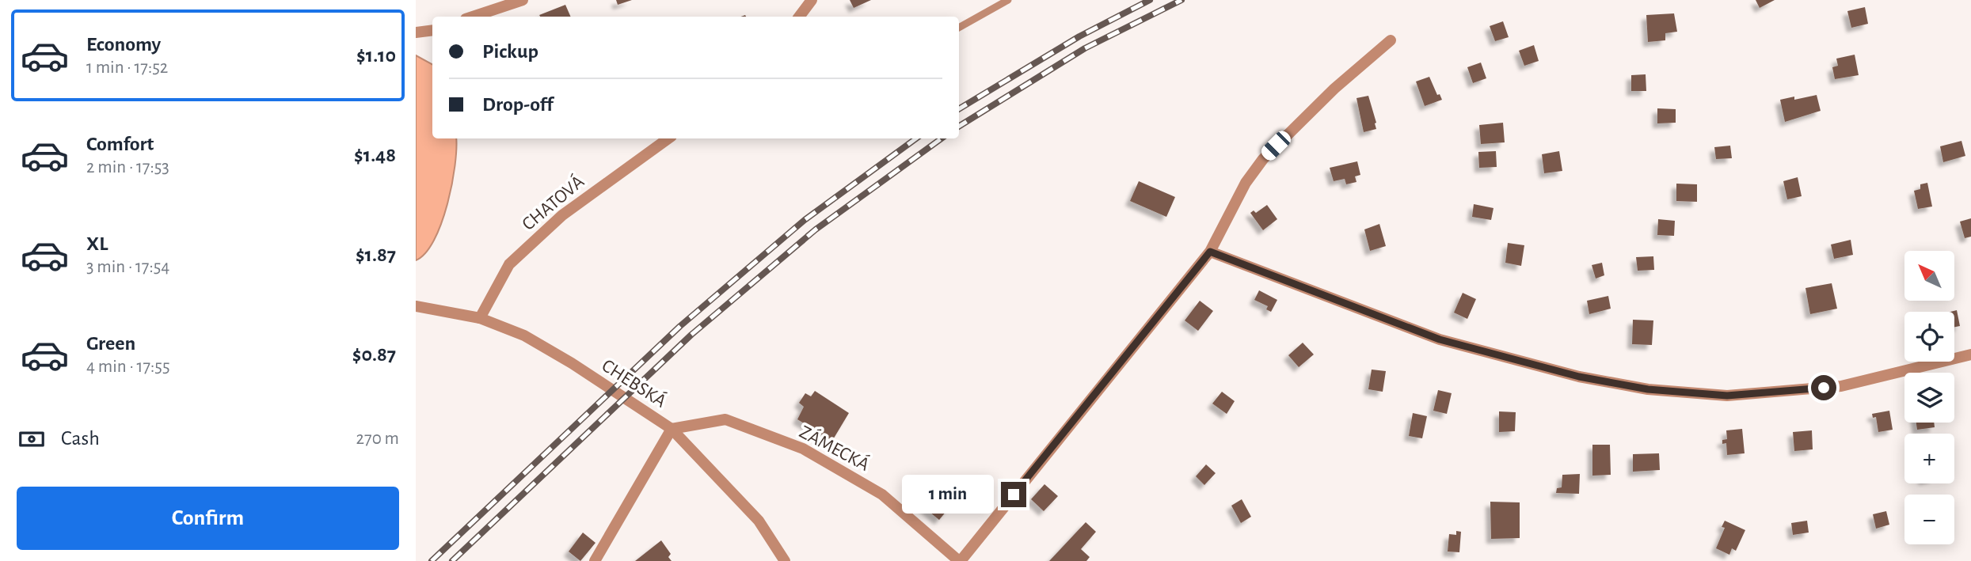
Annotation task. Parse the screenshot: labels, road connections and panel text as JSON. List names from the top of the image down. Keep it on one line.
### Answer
{"streets":{"street":["CHATOVÁ","CHEBSKÁ","ZÁMECKÁ"]},"crossings":[["CHATOVÁ","CHEBSKÁ"],["CHEBSKÁ","ZÁMECKÁ"]],"north":"top left","page":{"list":[{"name":"Economy","note":"1 min · 17:52","value":"$1.10"},{"name":"Comfort","note":"2 min · 17:53","value":"$1.48"},{"name":"XL","note":"3 min · 17:54","value":"$1.87"},{"name":"Green","note":"4 min · 17:55","value":"$0.87"}],"banner":["Pickup","Drop-off"],"map_buttons":["+","−"],"pay":["Cash","270 m"],"bubble":"1 min","buttons":"Confirm"}}
